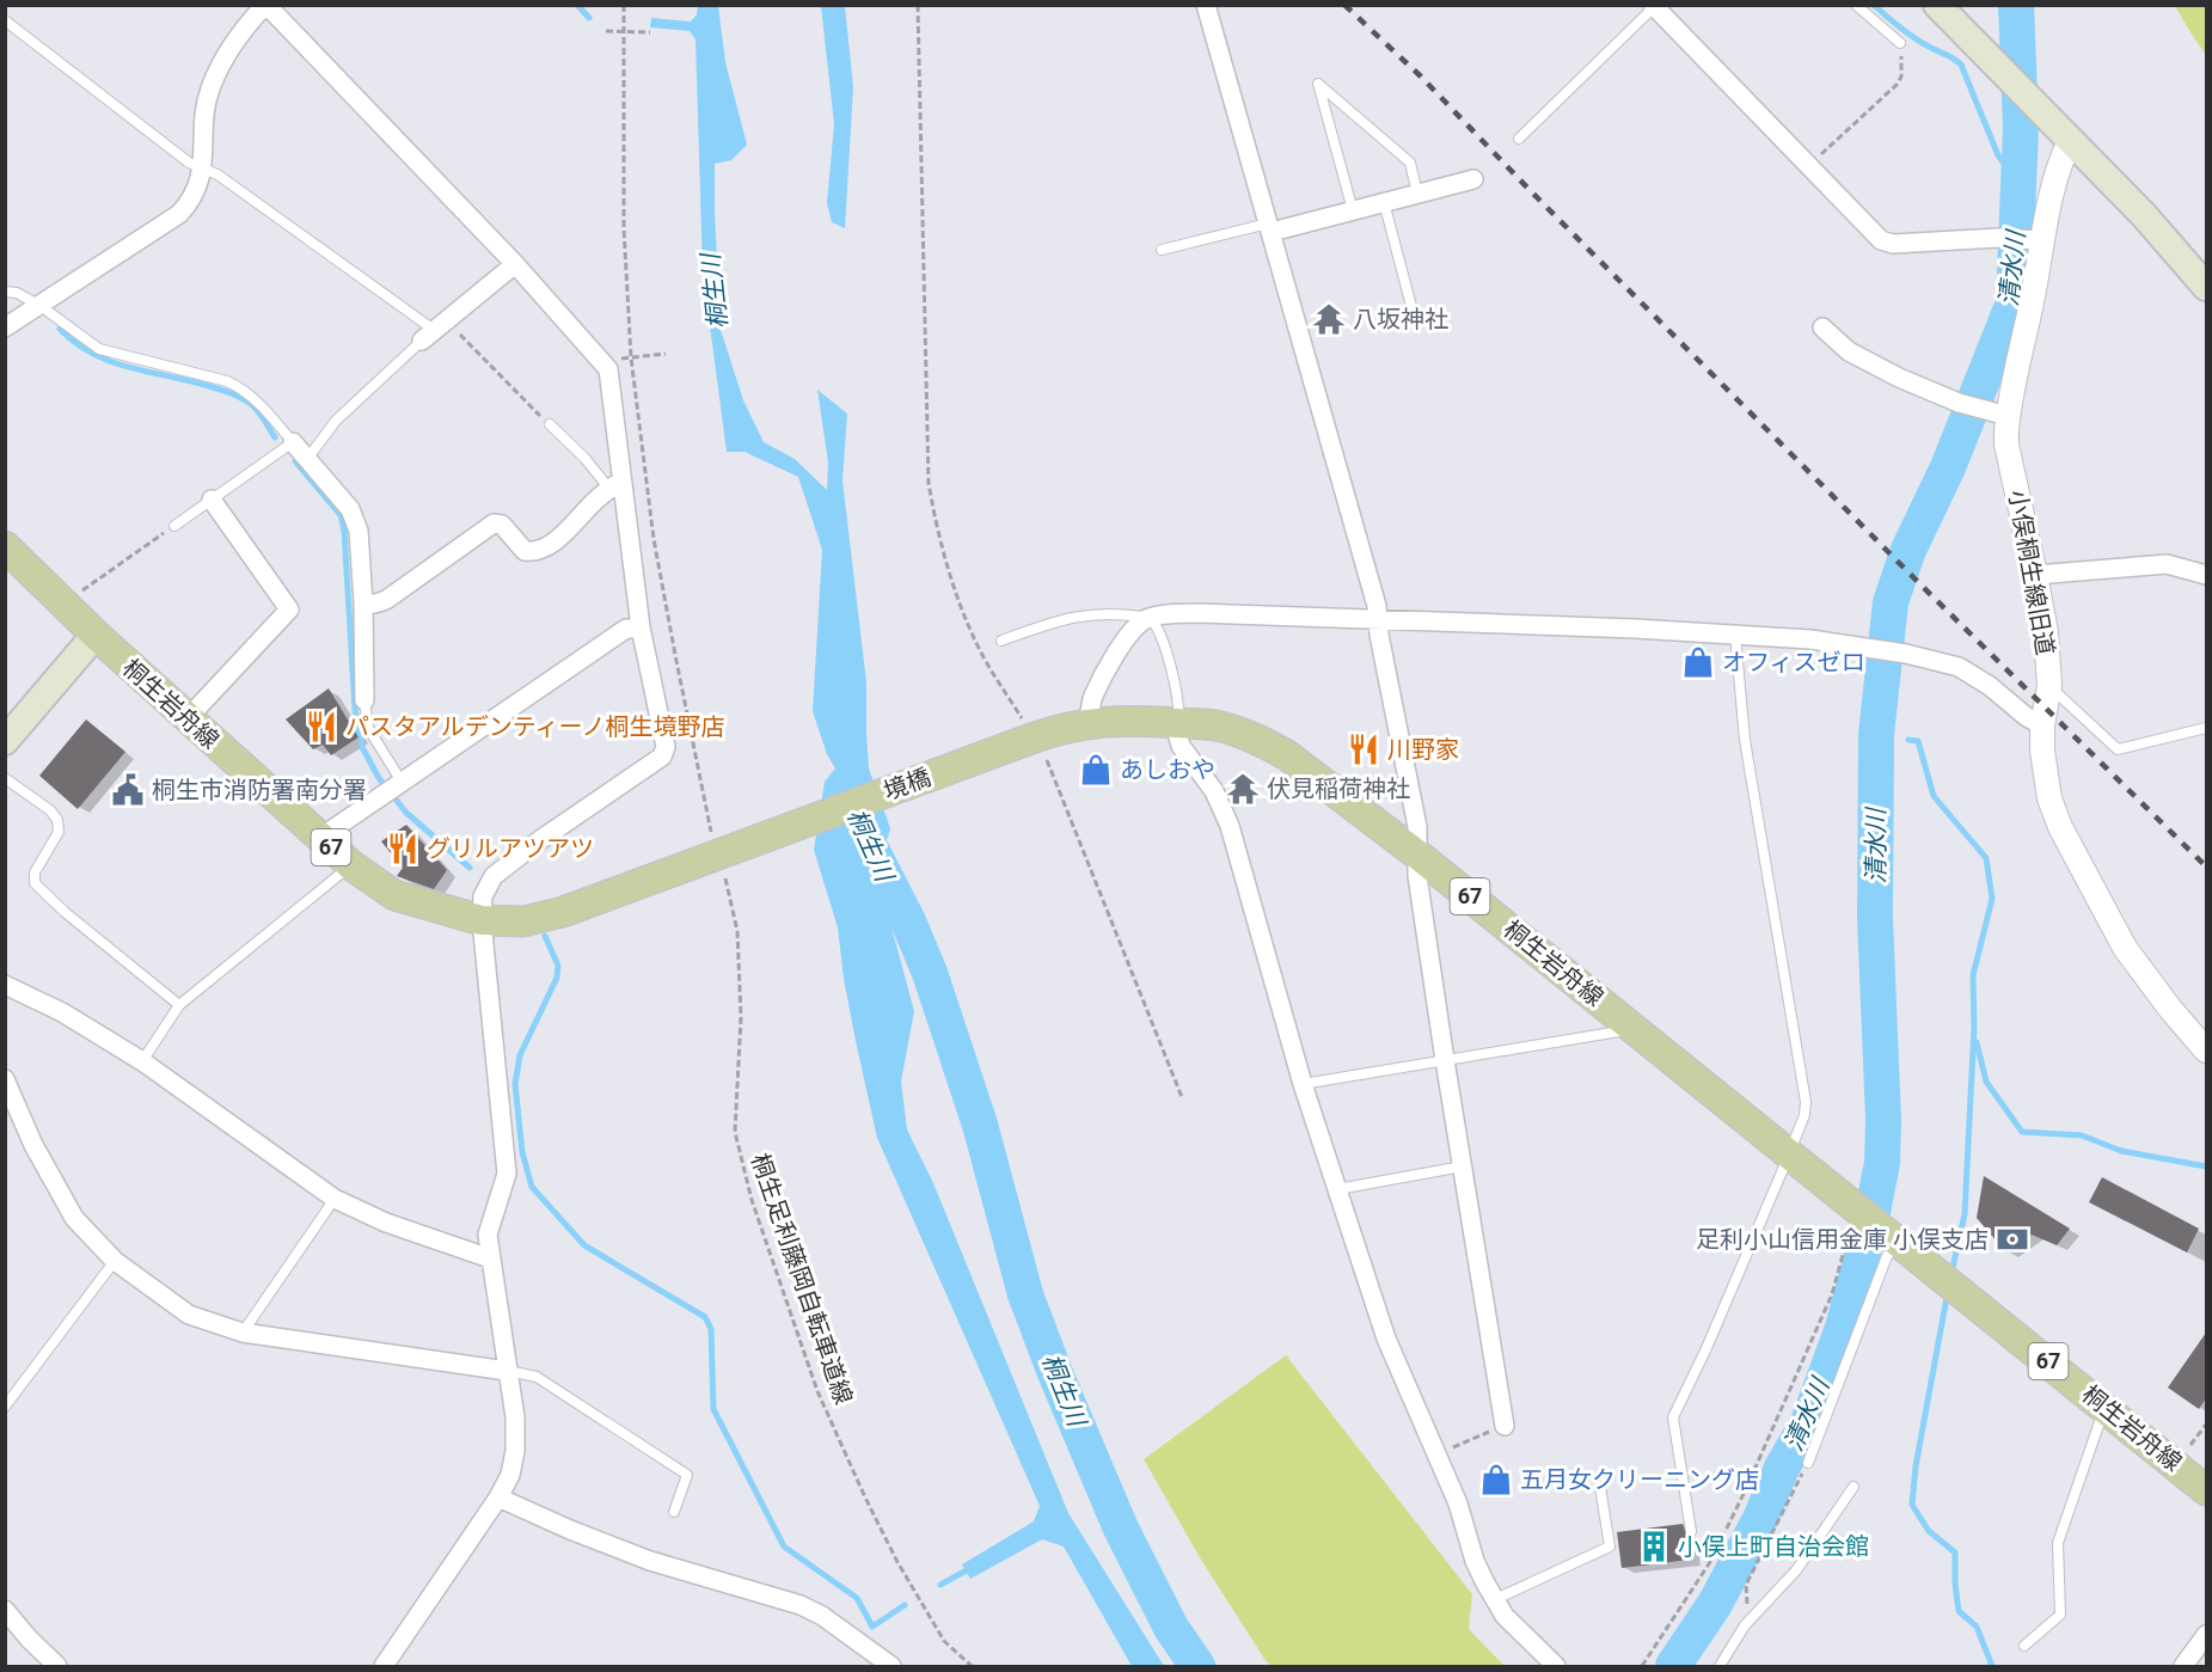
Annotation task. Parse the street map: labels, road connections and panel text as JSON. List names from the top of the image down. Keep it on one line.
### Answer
{"streets":{"main road":["桐生岩舟線","境橋","67"],"street":["小俣桐生線旧道"],"path":["桐生足利藤岡自転車道線"]},"crossings":[["桐生岩舟線","境橋"],["桐生岩舟線","67"]],"water":["清水川","桐生川"],"places":{"temple":["八坂神社","伏見稲荷神社"],"shop":["オフィスゼロ","あしおや","五月女クリーニング店"],"restaurant":["パスタアルデンティーノ桐生境野店","川野家","グリルアツアツ"],"public building":["桐生市消防署南分署"],"bank":["足利小山信用金庫 小俣支店"],"building":["小俣上町自治会館"]}}
